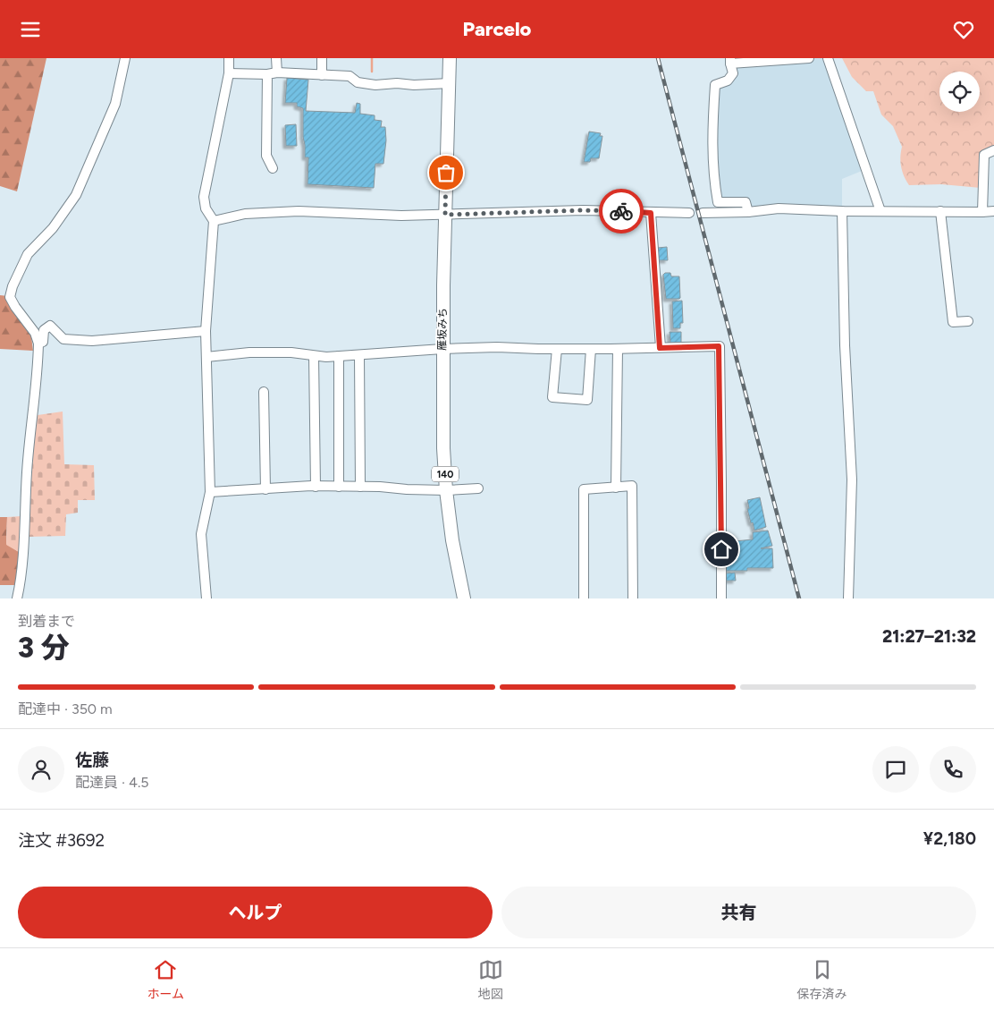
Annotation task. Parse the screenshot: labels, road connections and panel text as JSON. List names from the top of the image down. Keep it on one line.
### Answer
{"streets":{"highway":["雁坂みち","140"]},"page":{"header":"Parcelo","heading":["3 分","到着まで","21:27–21:32"],"panel":["佐藤","配達員 · 4.5","注文 #3692","¥2,180"],"bar":"配達中 · 350 m","buttons":["ヘルプ","共有"],"tabs":["ホーム","地図","保存済み"]}}
